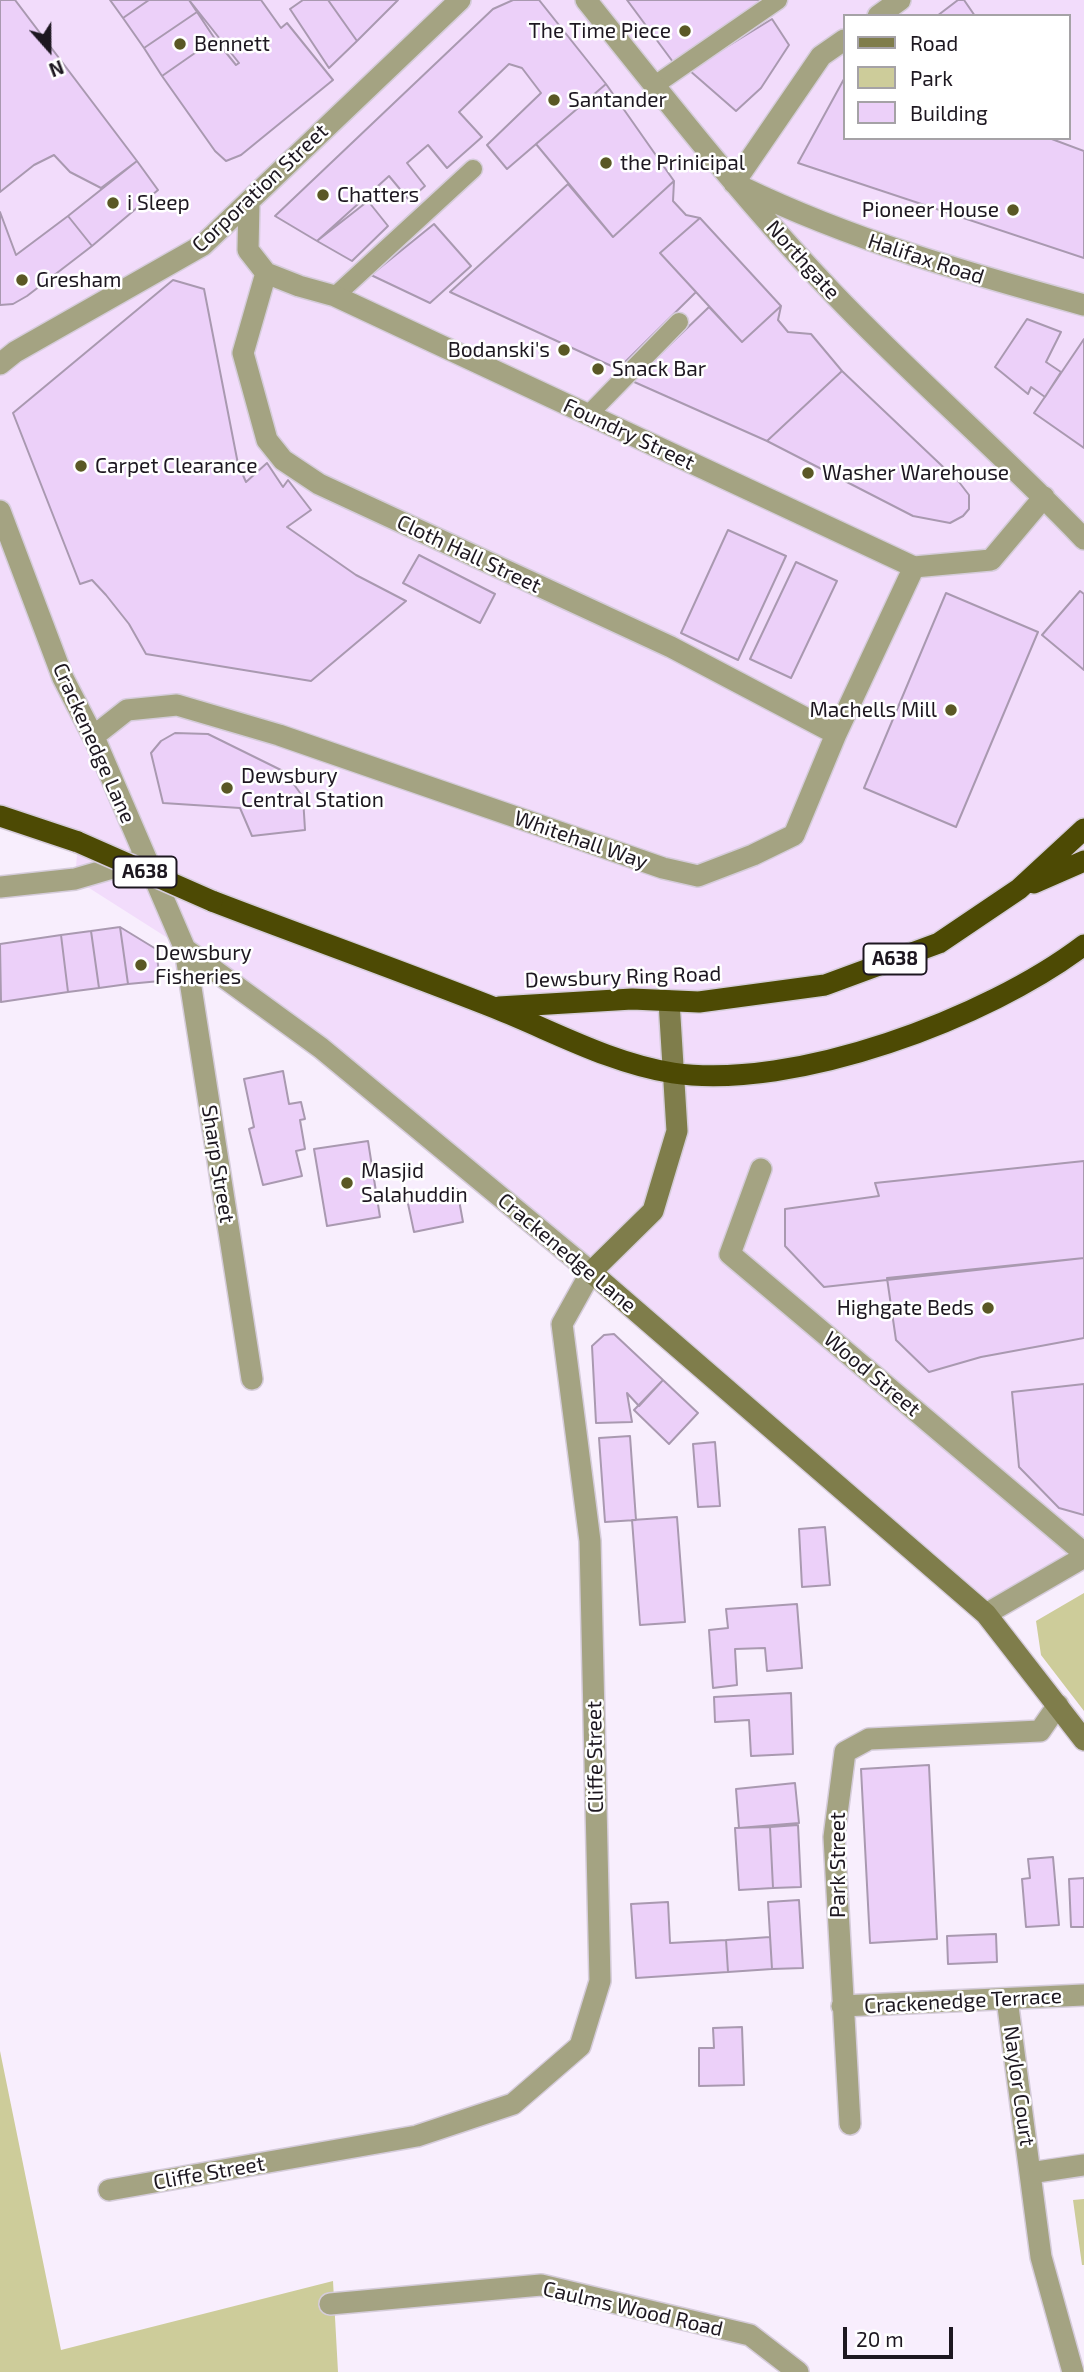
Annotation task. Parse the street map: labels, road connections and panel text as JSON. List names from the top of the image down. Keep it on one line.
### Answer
{"streets":{"highway":["A638","Dewsbury Ring Road"],"street":["Corporation Street","Halifax Road","Northgate","Foundry Street","Cloth Hall Street","Crackenedge Lane","Whitehall Way","Sharp Street","Wood Street","Cliffe Street","Park Street","Crackenedge Terrace","Naylor Court","Caulms Wood Road"]},"crossings":[["Halifax Road","Northgate"],["Foundry Street","Cloth Hall Street"],["Foundry Street","Whitehall Way"],["Cloth Hall Street","Whitehall Way"],["Crackenedge Lane","Whitehall Way"],["Crackenedge Lane","Sharp Street"],["Crackenedge Lane","Cliffe Street"],["Crackenedge Lane","Park Street"],["Dewsbury Ring Road","Cliffe Street"],["Park Street","Crackenedge Terrace"],["Crackenedge Terrace","Naylor Court"]],"places":["The Time Piece","Bennett","Santander","the Prinicipal","Chatters","i Sleep","Pioneer House","Gresham","Bodanski's","Snack Bar","Carpet Clearance","Washer Warehouse","Machells Mill","Dewsbury Central Station","Dewsbury Fisheries","Masjid Salahuddin","Highgate Beds"],"legend":["Road","Park","Building"],"scale_bar":"20 m","north":"bottom"}
